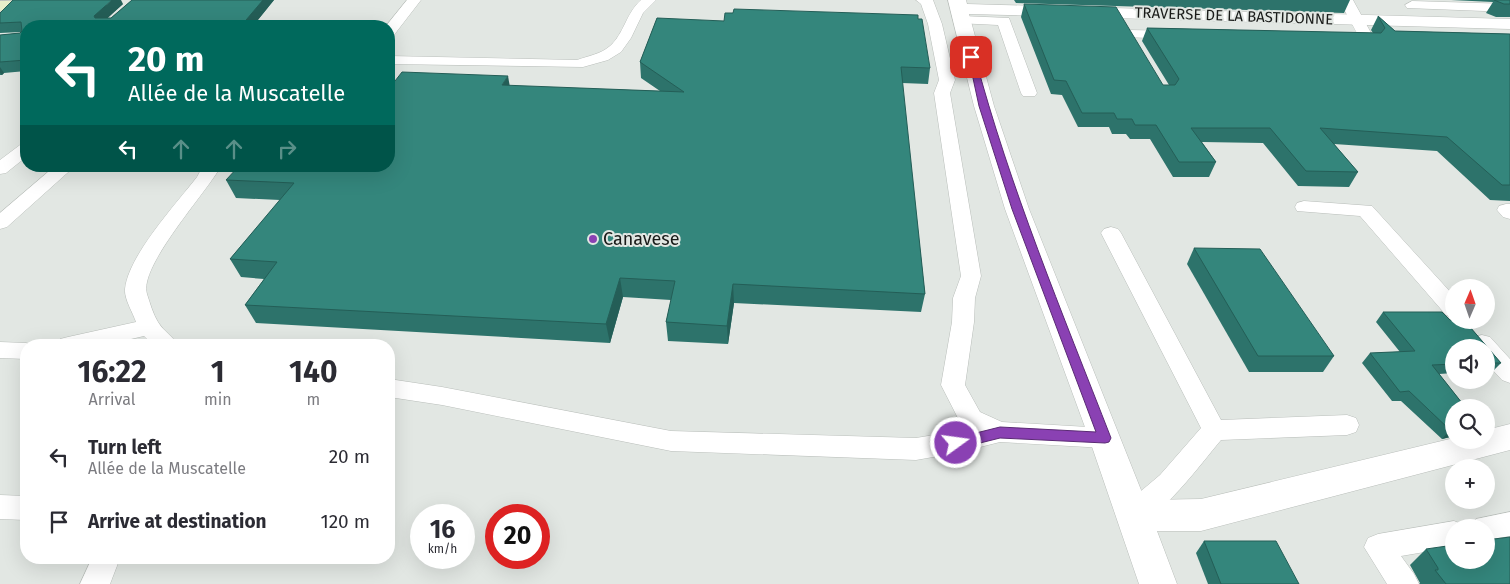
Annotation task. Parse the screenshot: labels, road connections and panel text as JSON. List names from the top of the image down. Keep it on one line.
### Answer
{"streets":{"street":["TRAVERSE DE LA BASTIDONNE"]},"places":["Canavese"],"north":"top","page":{"turn":["20 m","Allée de la Muscatelle"],"map_buttons":["+","−"],"eta":["16:22","Arrival","1","min","140","m"],"list":[{"name":"Turn left","note":"Allée de la Muscatelle","value":"20 m"},{"name":"Arrive at destination","value":"120 m"}],"speed":"16 km/h","limit":"20"}}
